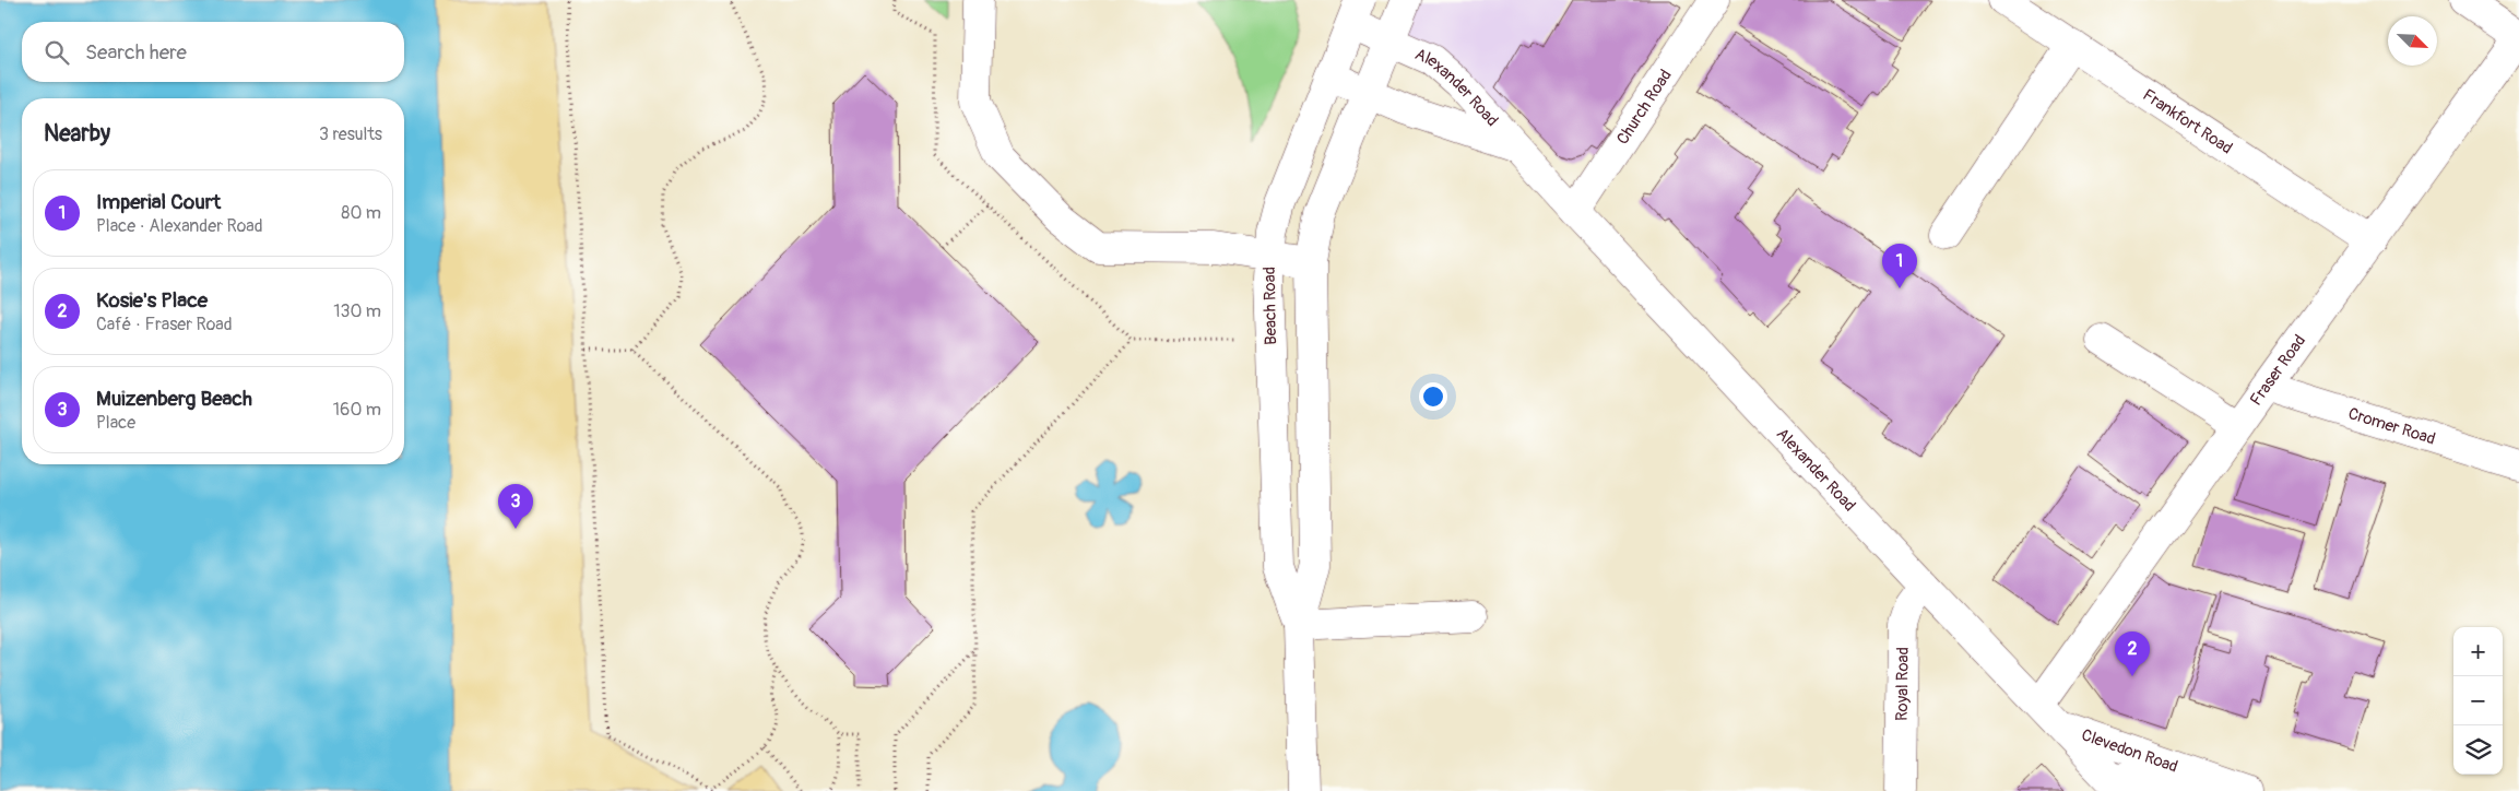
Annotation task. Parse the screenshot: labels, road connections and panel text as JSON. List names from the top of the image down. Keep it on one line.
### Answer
{"streets":{"street":["Alexander Road","Church Road","Frankfort Road","Beach Road","Fraser Road","Cromer Road","Royal Road","Clevedon Road"]},"crossings":[["Alexander Road","Church Road"],["Alexander Road","Beach Road"],["Alexander Road","Fraser Road"],["Alexander Road","Royal Road"],["Alexander Road","Clevedon Road"],["Frankfort Road","Fraser Road"],["Fraser Road","Cromer Road"]],"north":"bottom right","page":{"search":"Search here","heading":["Nearby","3 results"],"list":[{"mark":"1","name":"Imperial Court","note":"Place · Alexander Road","value":"80 m"},{"mark":"2","name":"Kosie's Place","note":"Café · Fraser Road","value":"130 m"},{"mark":"3","name":"Muizenberg Beach","note":"Place","value":"160 m"}],"pins":["1","3","2"],"map_buttons":["+","−"]}}
